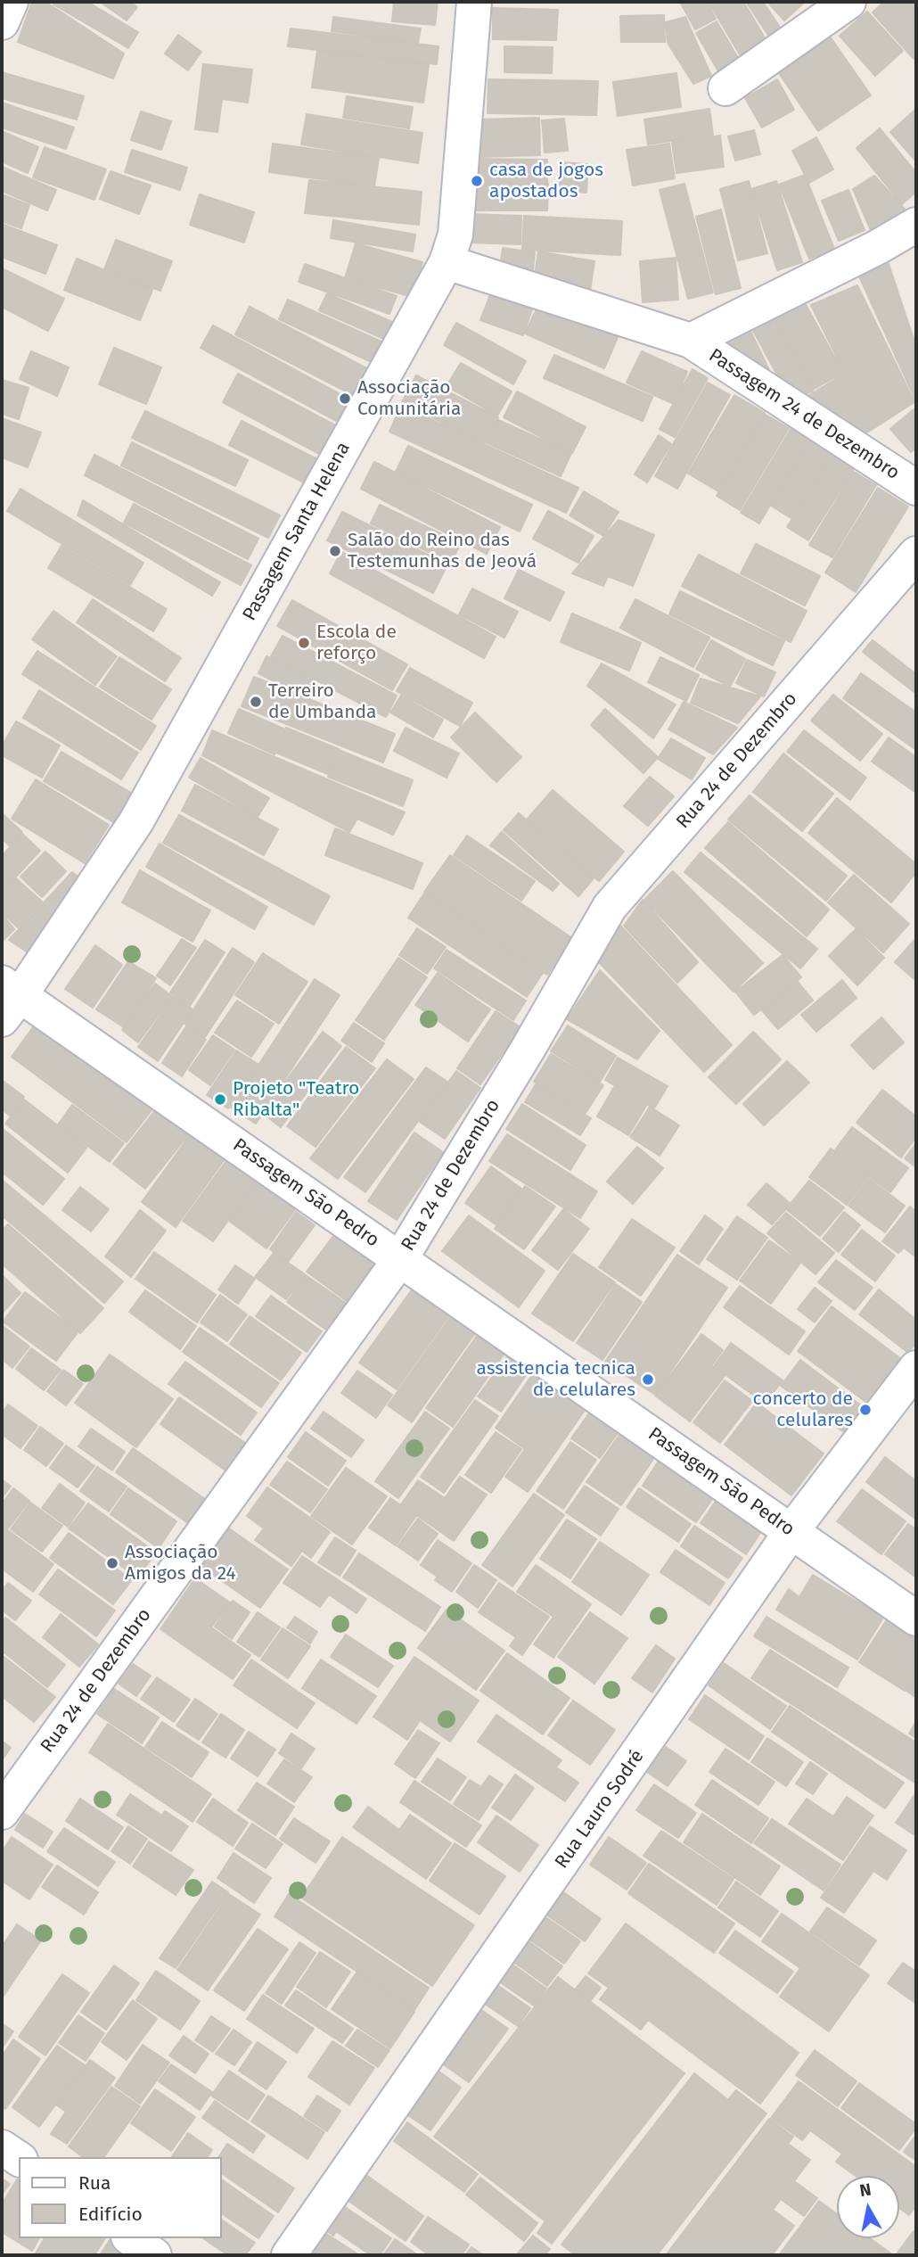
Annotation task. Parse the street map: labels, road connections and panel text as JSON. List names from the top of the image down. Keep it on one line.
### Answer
{"streets":{"street":["Passagem 24 de Dezembro","Passagem Santa Helena","Rua 24 de Dezembro","Passagem São Pedro","Rua Lauro Sodré"]},"crossings":[["Passagem 24 de Dezembro","Passagem Santa Helena"],["Passagem Santa Helena","Passagem São Pedro"],["Rua 24 de Dezembro","Passagem São Pedro"],["Passagem São Pedro","Rua Lauro Sodré"]],"places":["casa de jogos apostados","Associação Comunitária","Salão do Reino das Testemunhas de Jeová","Escola de reforço","Terreiro de Umbanda","Projeto \"Teatro Ribalta\"","assistencia tecnica de celulares","concerto de celulares","Associação Amigos da 24"],"legend":["Rua","Edifício"],"north":"top"}
